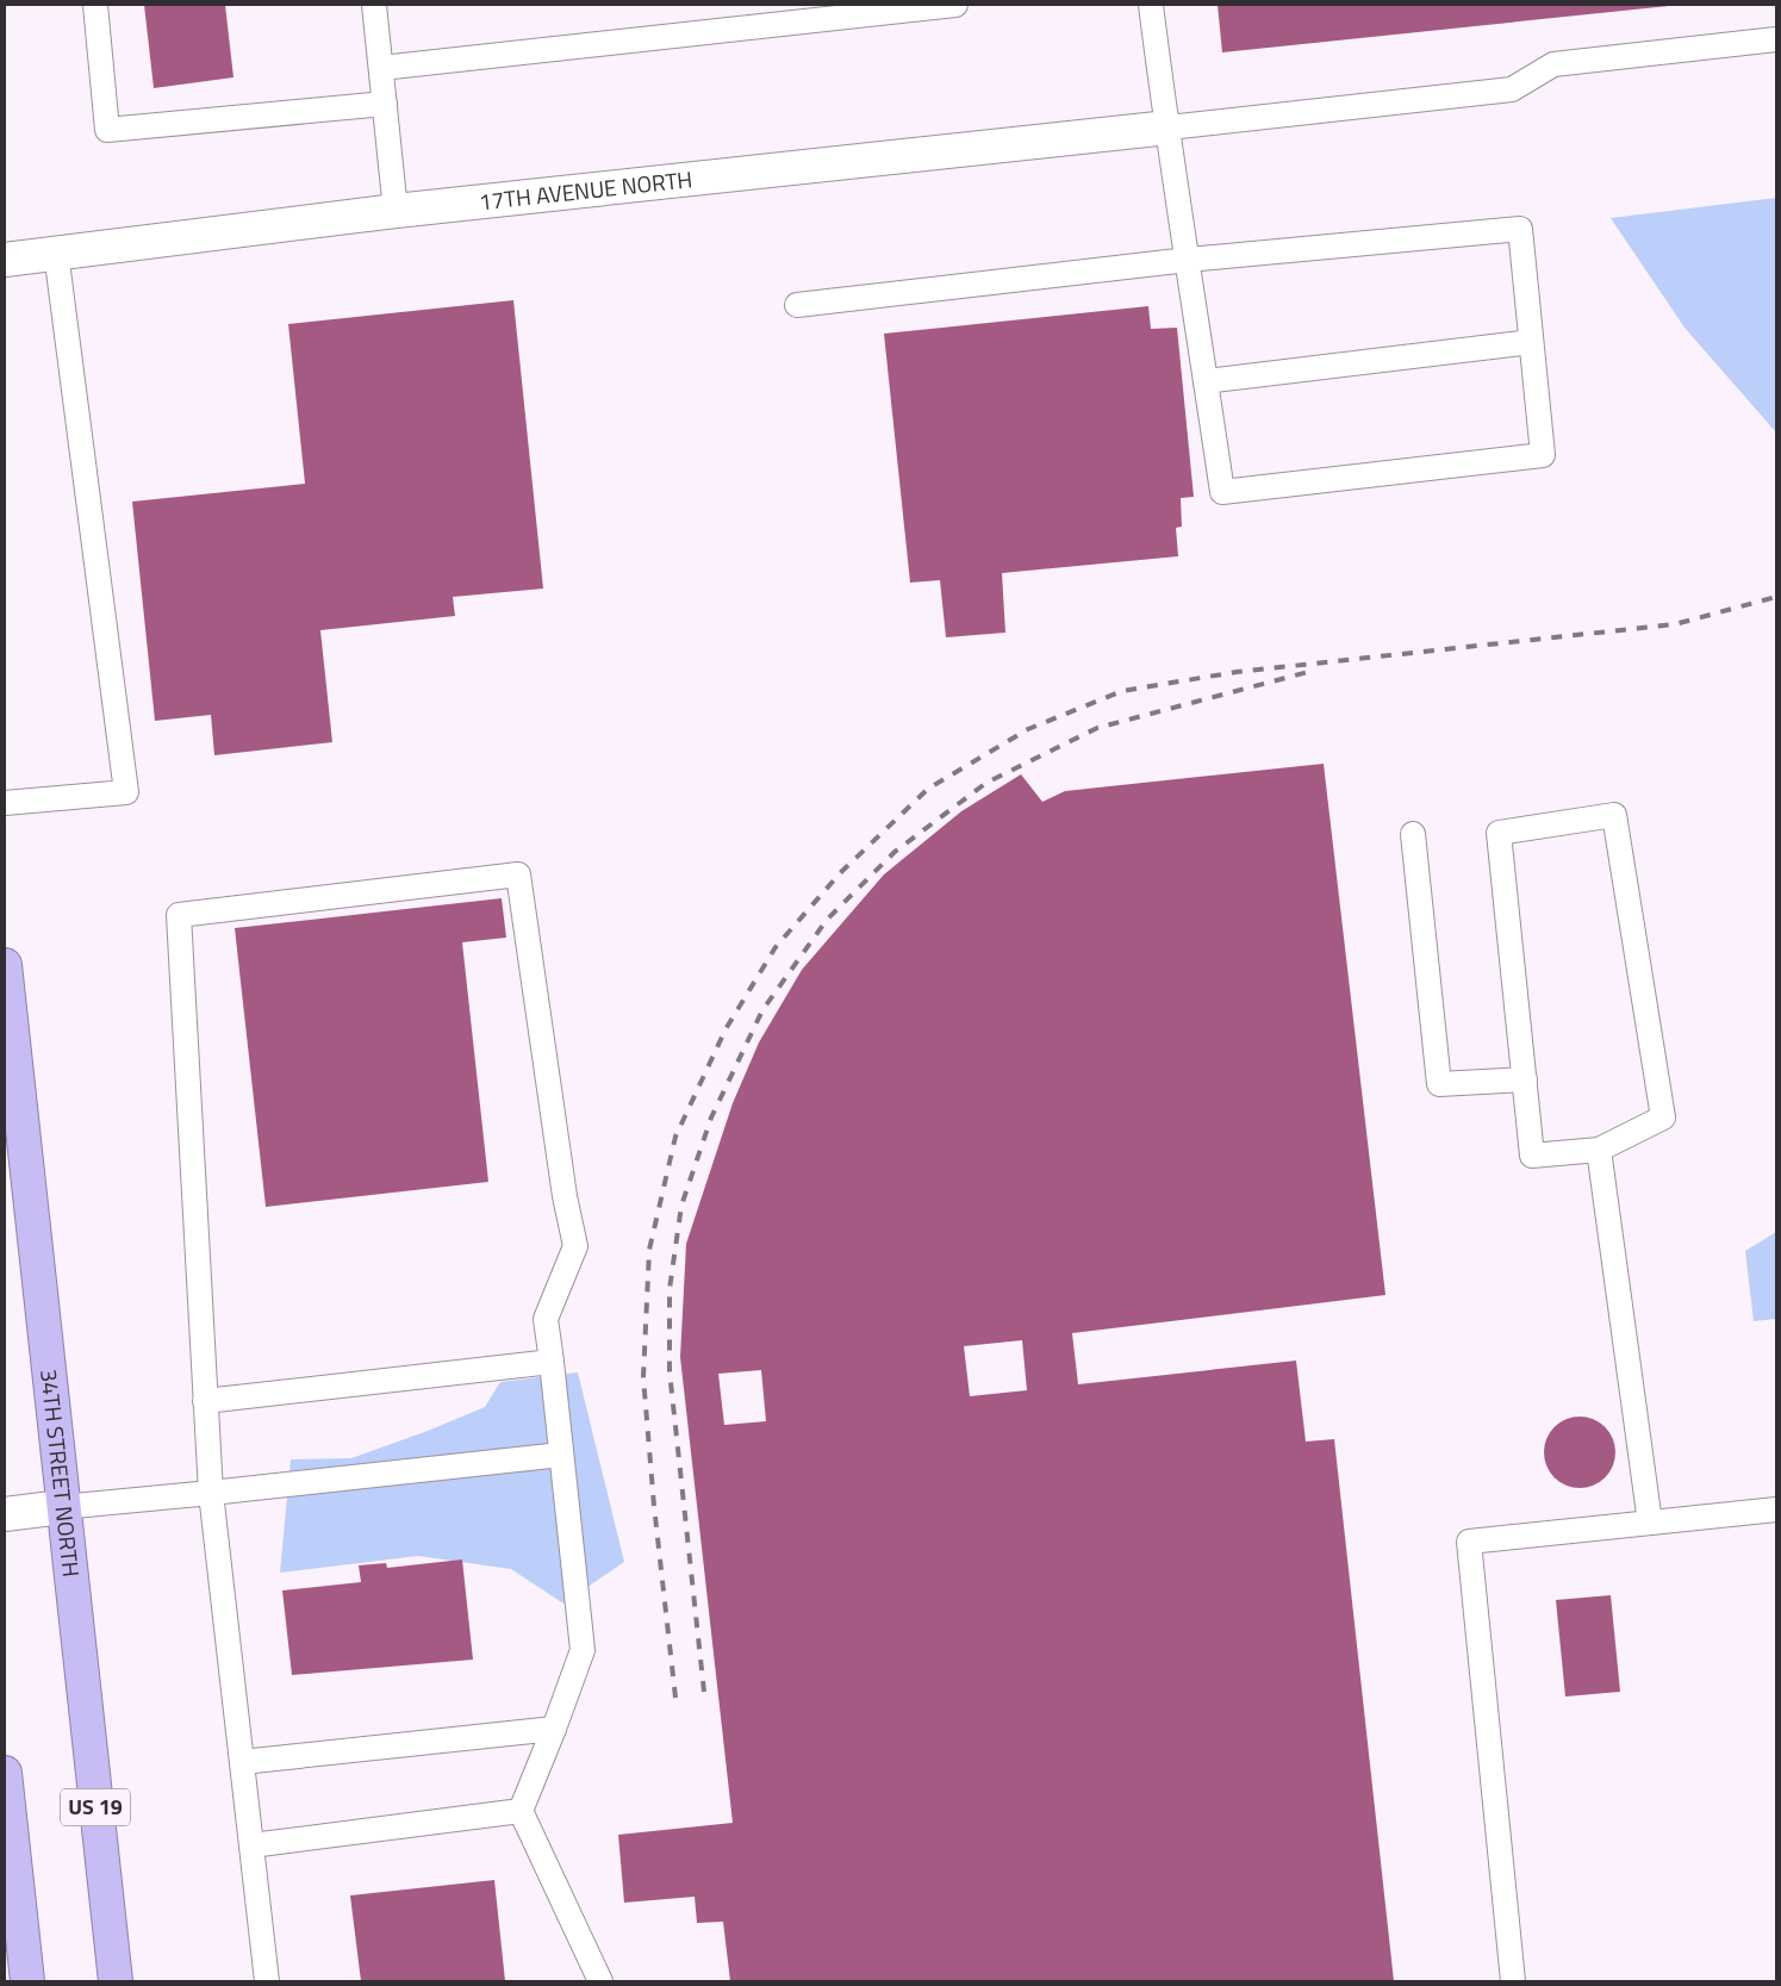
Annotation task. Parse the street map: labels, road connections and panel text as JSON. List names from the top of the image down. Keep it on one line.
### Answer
{"streets":{"highway":["34TH STREET NORTH","US 19"],"street":["17TH AVENUE NORTH"]}}
